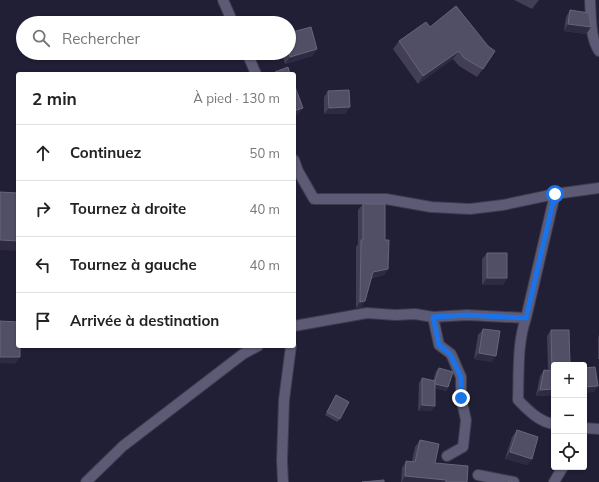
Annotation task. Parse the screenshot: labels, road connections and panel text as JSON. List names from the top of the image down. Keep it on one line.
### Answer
{"page":{"search":"Rechercher","heading":["2 min","À pied · 130 m"],"list":[["Continuez","50 m"],["Tournez à droite","40 m"],["Tournez à gauche","40 m"],"Arrivée à destination"],"map_buttons":["+","−"]}}
